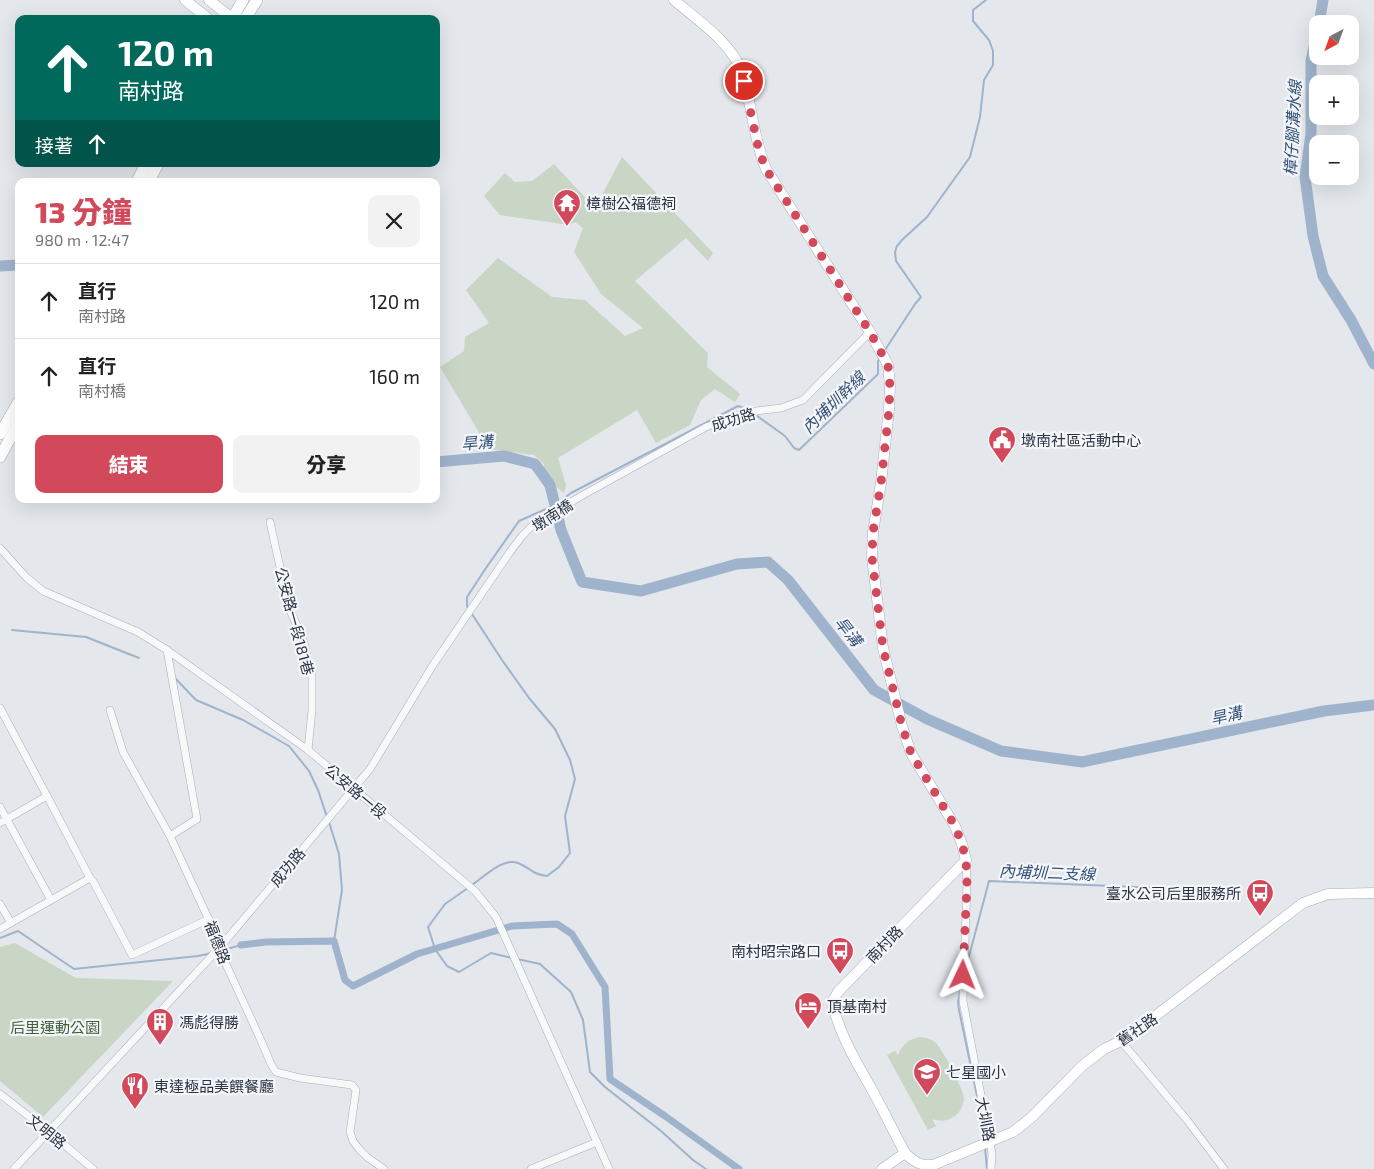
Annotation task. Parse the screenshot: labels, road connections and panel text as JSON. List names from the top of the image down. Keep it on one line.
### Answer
{"streets":{"street":["成功路","墩南橋","公安路一段181巷","公安路一段","福德路","南村路","舊社路","大圳路","文明路"]},"crossings":[["成功路","墩南橋"],["成功路","公安路一段"],["成功路","福德路"],["成功路","文明路"],["公安路一段181巷","公安路一段"],["南村路","舊社路"],["南村路","大圳路"],["舊社路","大圳路"]],"water":["樟仔腳溝水線","內埔圳幹線","旱溝","內埔圳二支線"],"parks":["后里運動公園"],"places":{"temple":["樟樹公福德祠"],"public building":["墩南社區活動中心"],"bus stop":["臺水公司后里服務所","南村昭宗路口"],"hotel":["頂基南村"],"building":["馮彪得勝"],"school or university":["七星國小"],"restaurant":["東達極品美饌餐廳"]},"north":"bottom left","page":{"map_buttons":["+","−"],"turn":["120 m","南村路"],"then":"接著","heading":["13 分鐘","980 m · 12:47"],"list":[{"name":"直行","note":"南村路","value":"120 m"},{"name":"直行","note":"南村橋","value":"160 m"}],"buttons":["結束","分享"]}}
